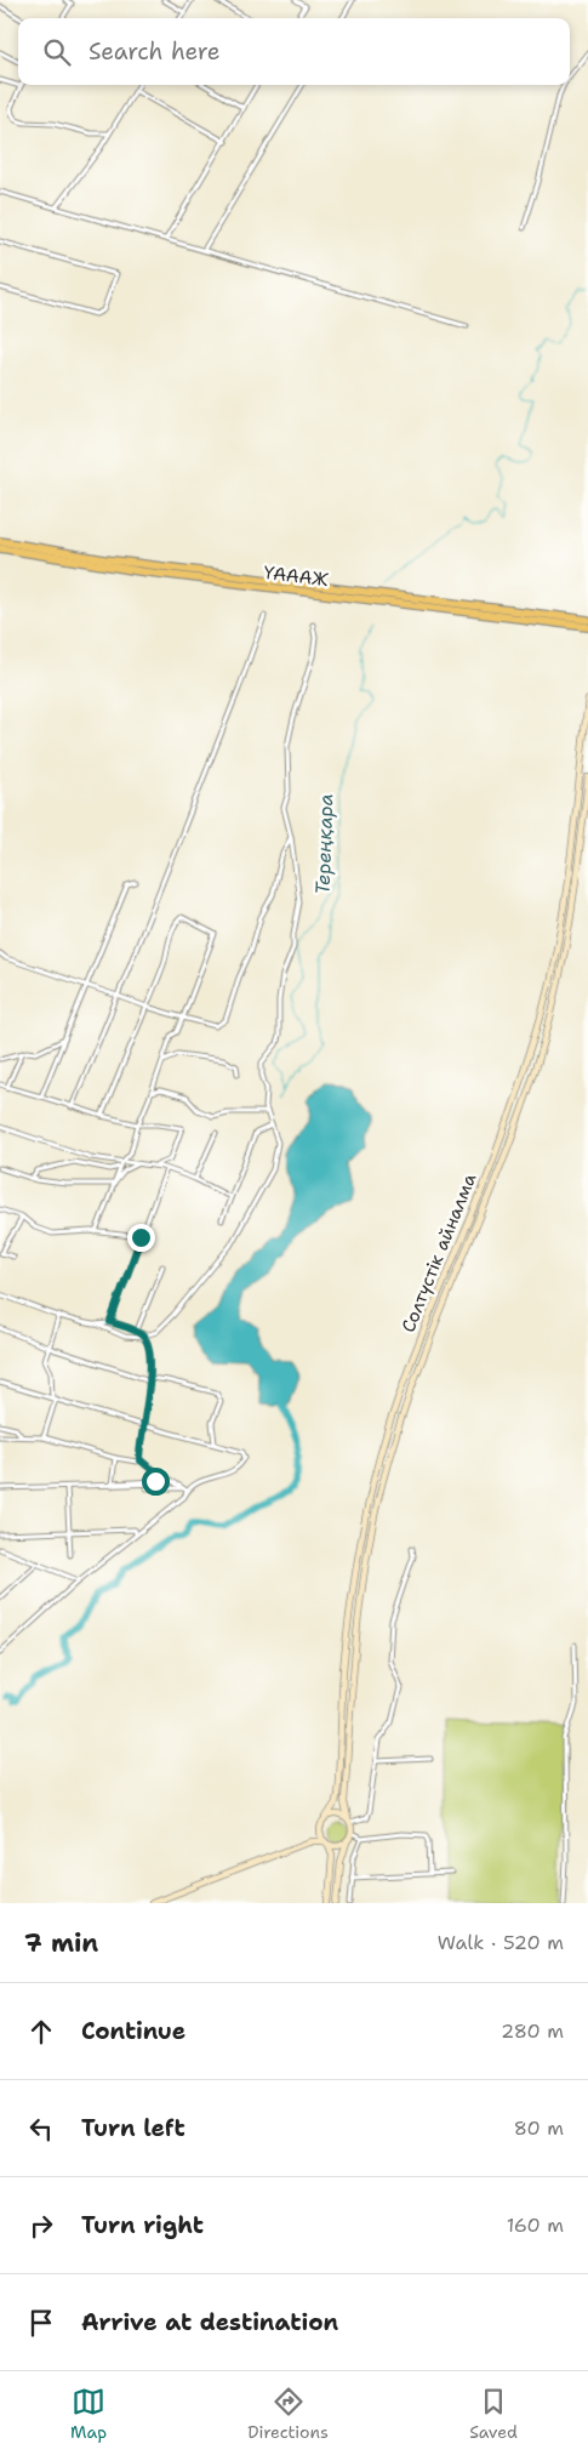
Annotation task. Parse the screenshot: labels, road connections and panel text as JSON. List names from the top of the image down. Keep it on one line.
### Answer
{"streets":{"highway":["ҮАААЖ"],"street":["Солтүстік айналма"]},"water":["Тереңқара"],"page":{"search":"Search here","heading":["7 min","Walk · 520 m"],"list":[["Continue","280 m"],["Turn left","80 m"],["Turn right","160 m"],"Arrive at destination"],"nav":["Map","Directions","Saved"]}}
